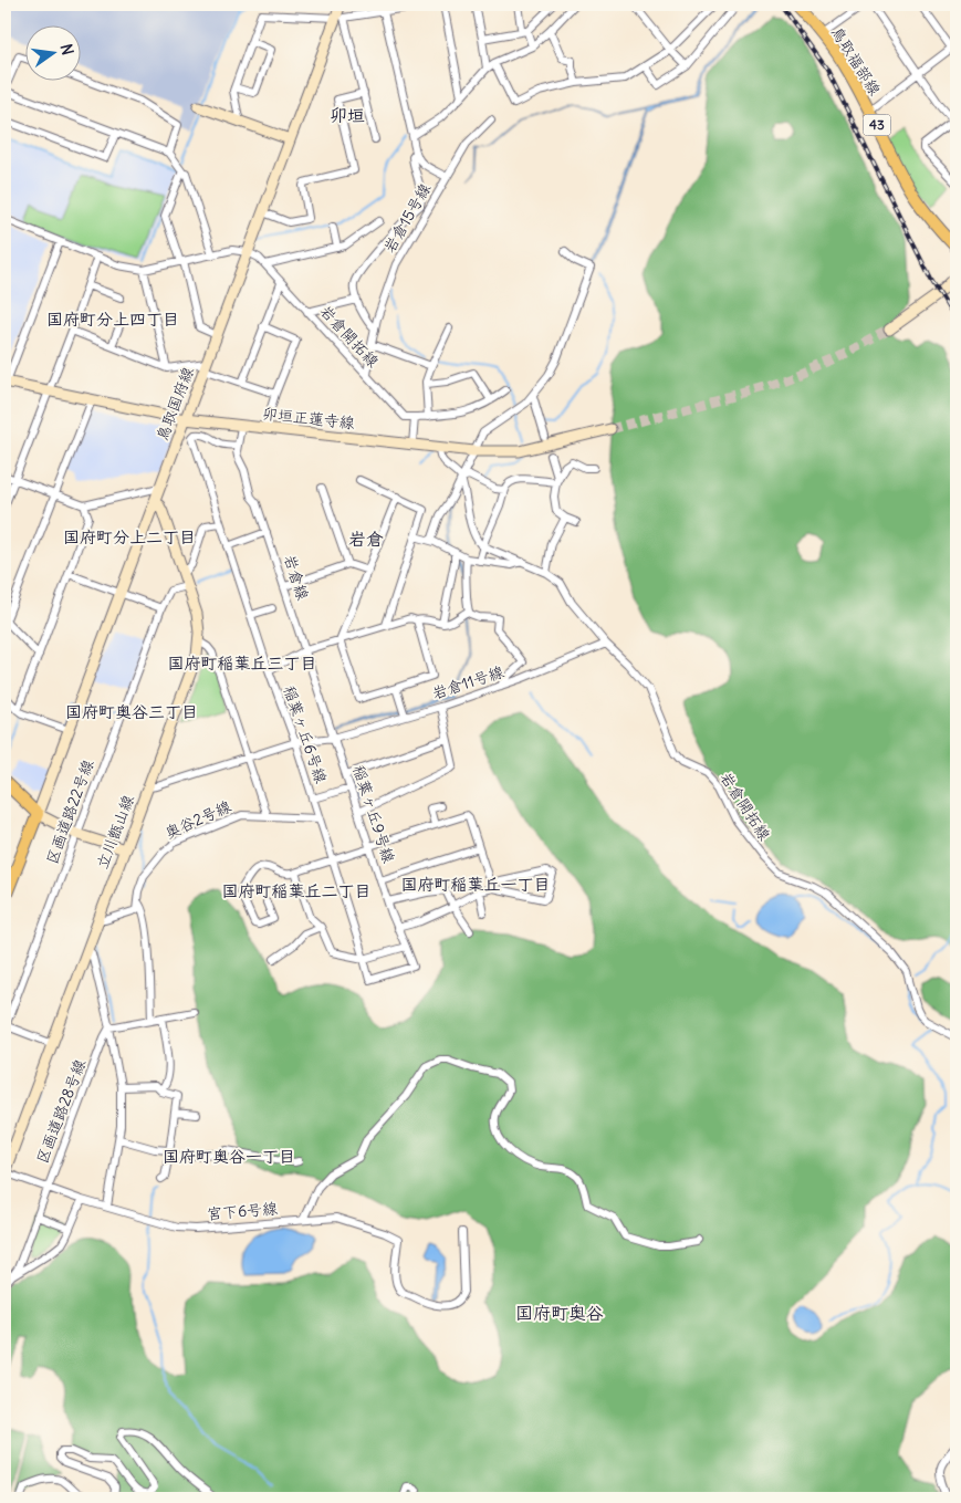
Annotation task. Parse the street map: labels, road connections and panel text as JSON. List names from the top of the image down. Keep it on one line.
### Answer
{"streets":{"main road":["鳥取福部線","43","鳥取国府線","卯垣正蓮寺線","立川甑山線"],"street":["岩倉15号線","岩倉開拓線","岩倉線","岩倉11号線","稲葉ヶ丘6号線","区画道路22号線","稲葉ヶ丘9号線","奥谷2号線","区画道路28号線","宮下6号線"]},"crossings":[["岩倉15号線","岩倉開拓線"],["岩倉開拓線","鳥取国府線"],["岩倉開拓線","岩倉11号線"],["鳥取国府線","卯垣正蓮寺線"],["鳥取国府線","立川甑山線"],["卯垣正蓮寺線","岩倉線"],["岩倉線","岩倉11号線"],["岩倉線","稲葉ヶ丘6号線"],["岩倉線","稲葉ヶ丘9号線"],["岩倉11号線","稲葉ヶ丘6号線"],["岩倉11号線","稲葉ヶ丘9号線"],["岩倉11号線","立川甑山線"],["稲葉ヶ丘6号線","奥谷2号線"],["区画道路22号線","立川甑山線"],["立川甑山線","宮下6号線"],["区画道路28号線","宮下6号線"]],"districts":["卯垣","国府町分上四丁目","国府町分上二丁目","岩倉","国府町稲葉丘三丁目","国府町奥谷三丁目","国府町稲葉丘一丁目","国府町稲葉丘二丁目","国府町奥谷一丁目","国府町奥谷"],"north":"right"}
